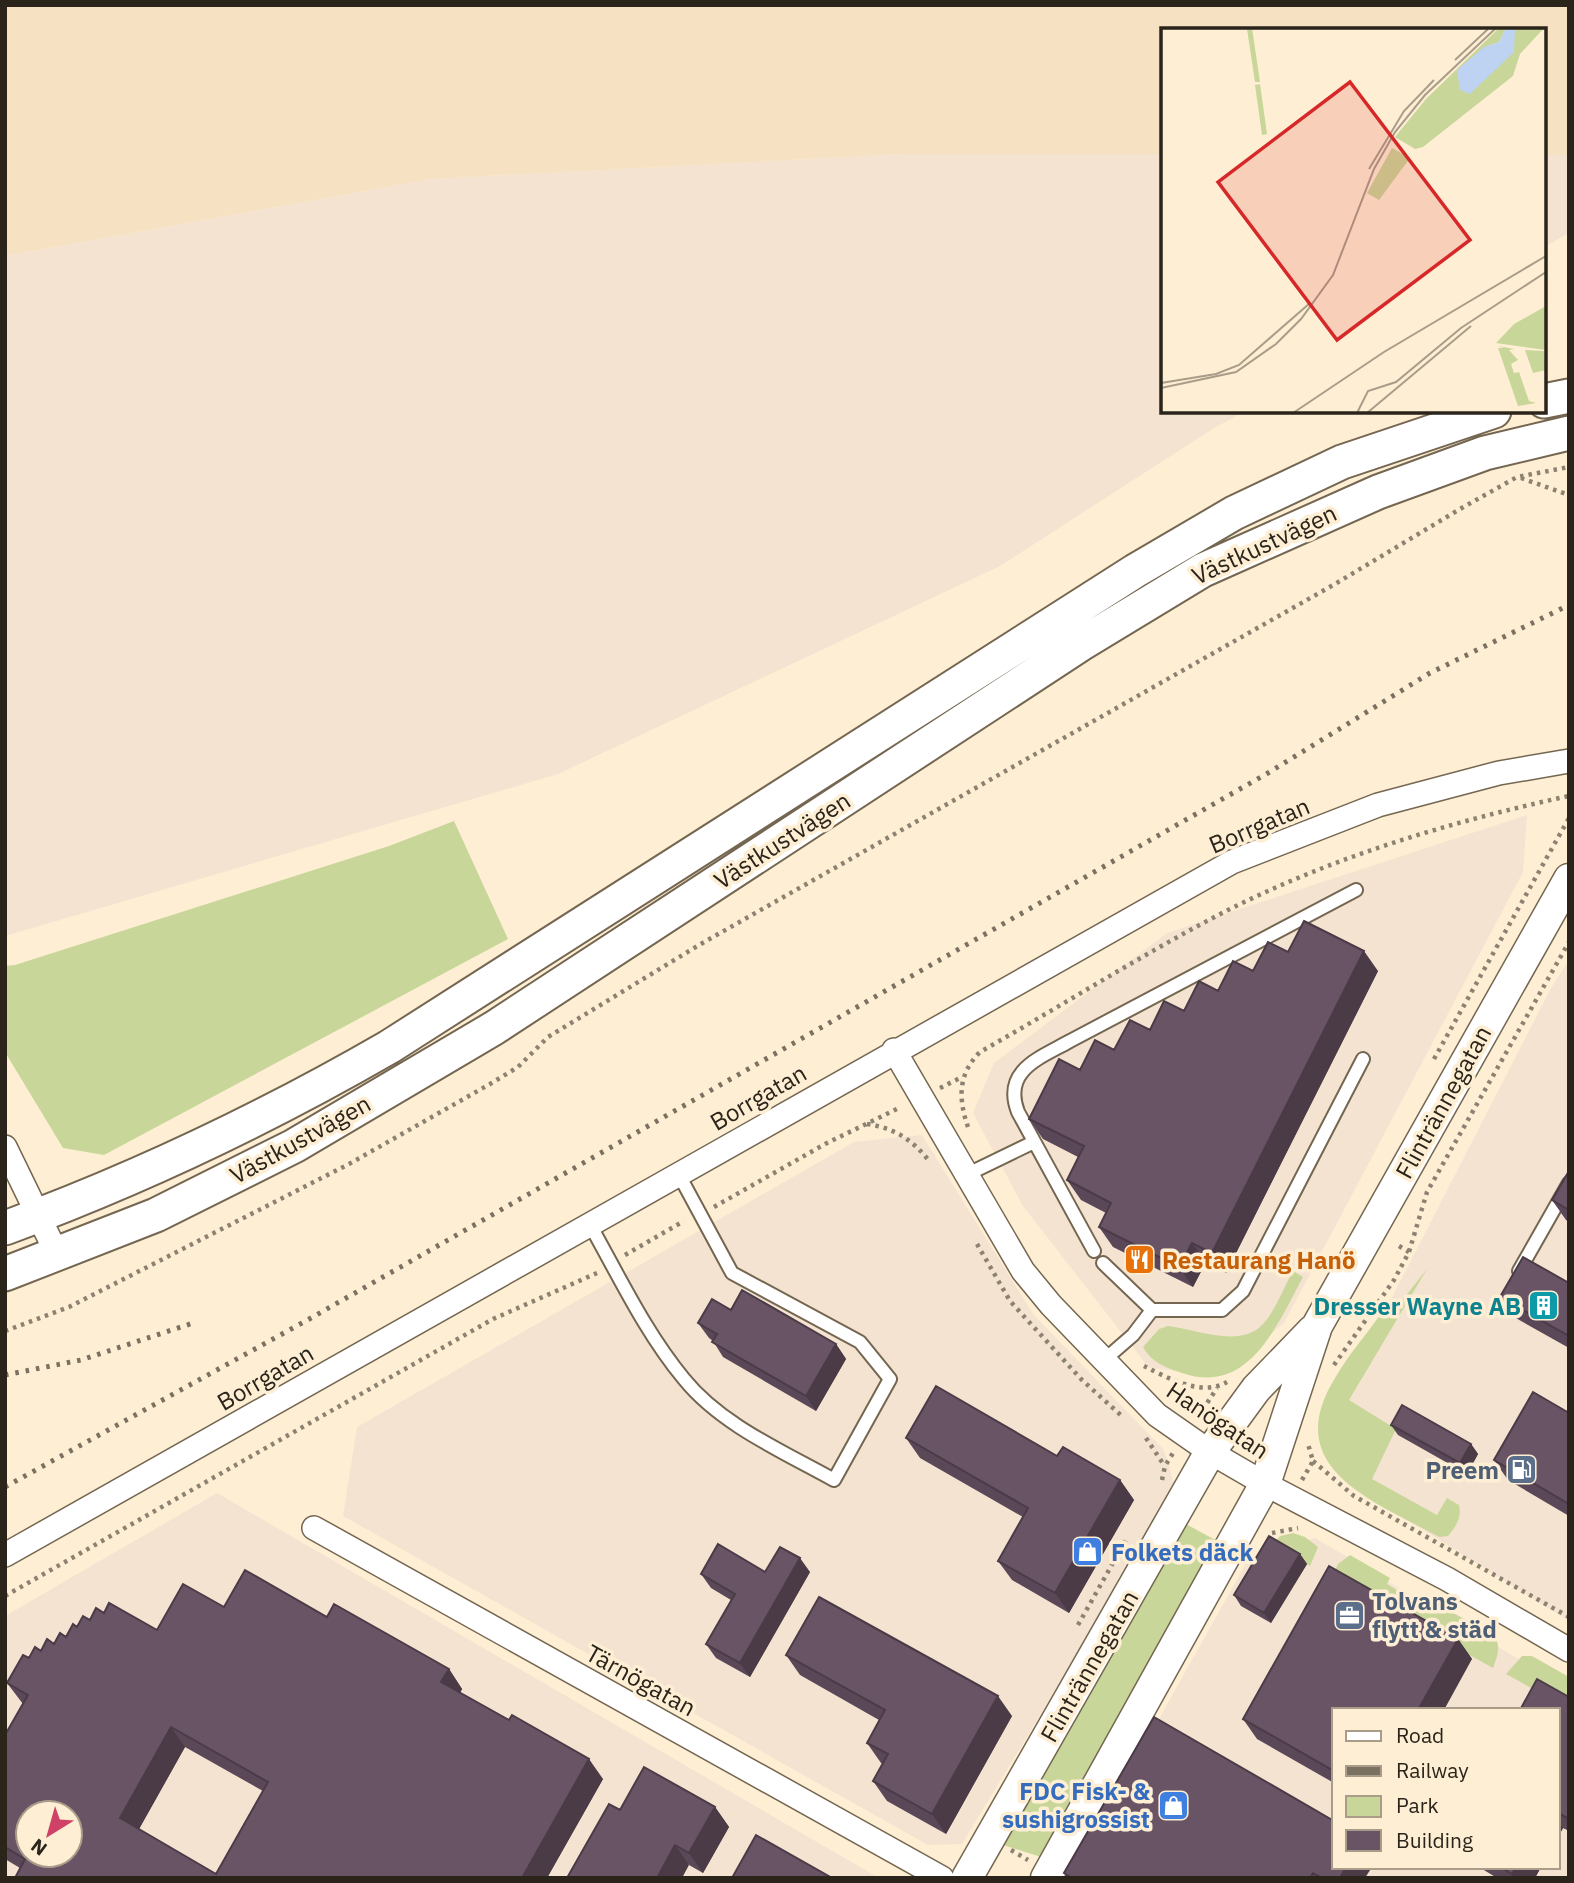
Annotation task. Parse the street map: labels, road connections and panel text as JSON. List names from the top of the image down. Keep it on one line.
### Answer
{"streets":{"main road":["Västkustvägen"],"street":["Borrgatan","Flintrännegatan","Hanögatan","Tärnögatan"]},"crossings":[["Borrgatan","Hanögatan"],["Flintrännegatan","Hanögatan"]],"places":{"restaurant":["Restaurang Hanö"],"building":["Dresser Wayne AB"],"fuel station":["Preem"],"shop":["Folkets däck","FDC Fisk- & sushigrossist"],"office":["Tolvans flytt & städ"]},"legend":["Road","Railway","Park","Building"],"north":"bottom left"}
